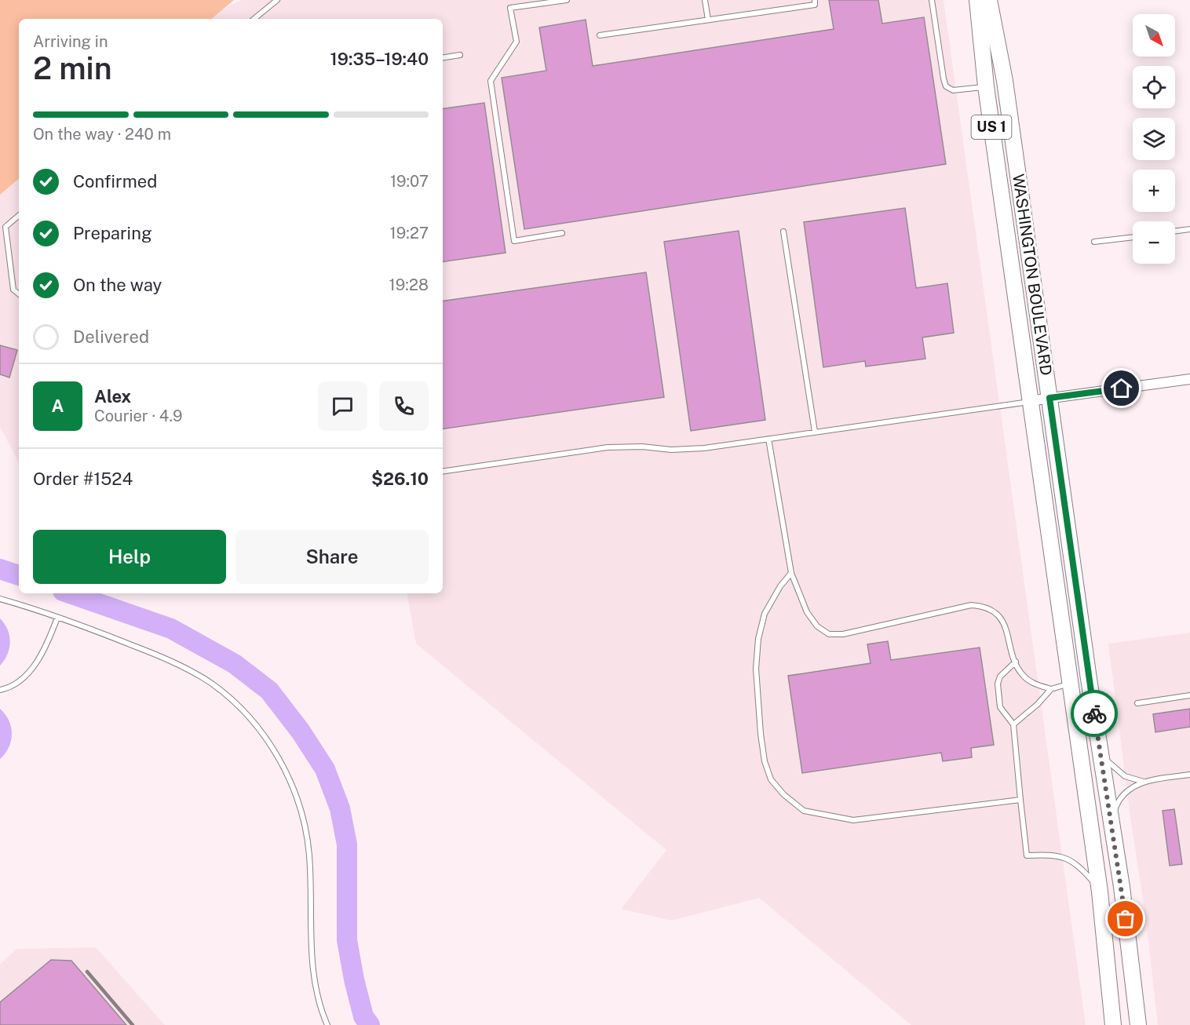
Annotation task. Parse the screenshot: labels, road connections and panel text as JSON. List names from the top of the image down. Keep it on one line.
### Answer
{"streets":{"main road":["US 1","WASHINGTON BOULEVARD"]},"north":"bottom right","page":{"map_buttons":["+","−"],"heading":["2 min","Arriving in","19:35–19:40"],"panel":["Alex","Courier · 4.9","Order #1524","$26.10"],"bar":"On the way · 240 m","list":[["Confirmed","19:07"],["Preparing","19:27"],["On the way","19:28"],"Delivered"],"round":"A","buttons":["Help","Share"]}}
